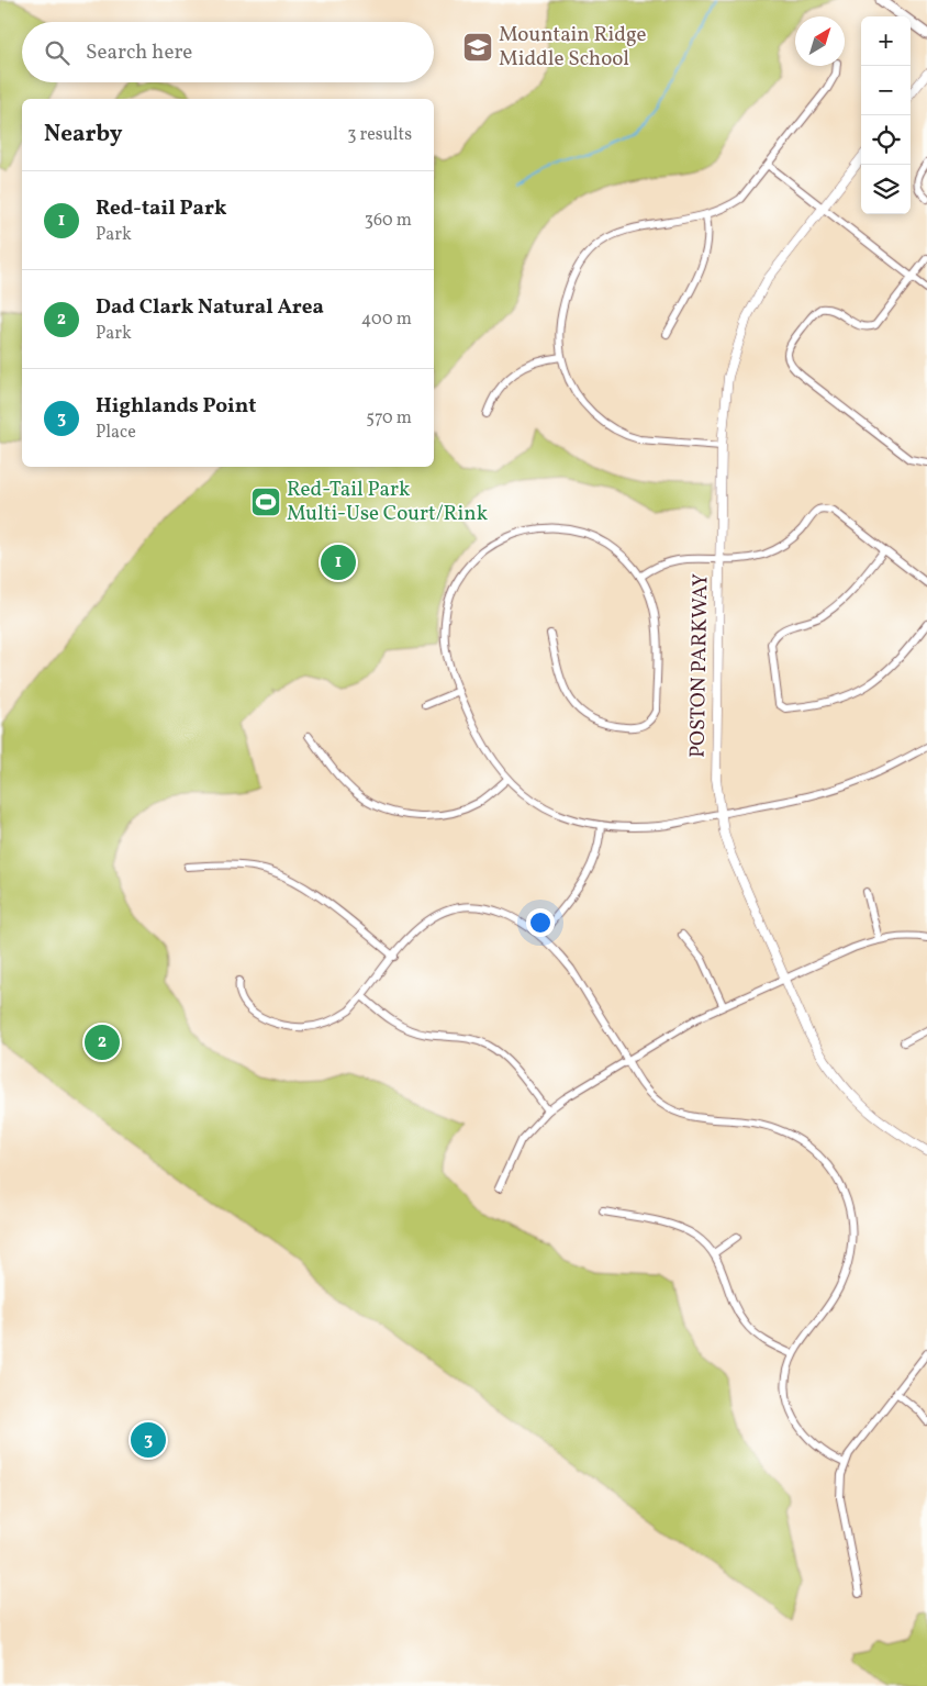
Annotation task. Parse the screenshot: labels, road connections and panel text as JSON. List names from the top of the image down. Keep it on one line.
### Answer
{"streets":{"street":["POSTON PARKWAY"]},"places":{"school or university":["Mountain Ridge Middle School"],"sports":["Red-Tail Park Multi-Use Court/Rink"]},"north":"top right","page":{"map_buttons":["+","−"],"search":"Search here","heading":["Nearby","3 results"],"list":[{"mark":"1","name":"Red-tail Park","note":"Park","value":"360 m"},{"mark":"2","name":"Dad Clark Natural Area","note":"Park","value":"400 m"},{"mark":"3","name":"Highlands Point","note":"Place","value":"570 m"}],"pins":["1","2","3"]}}
